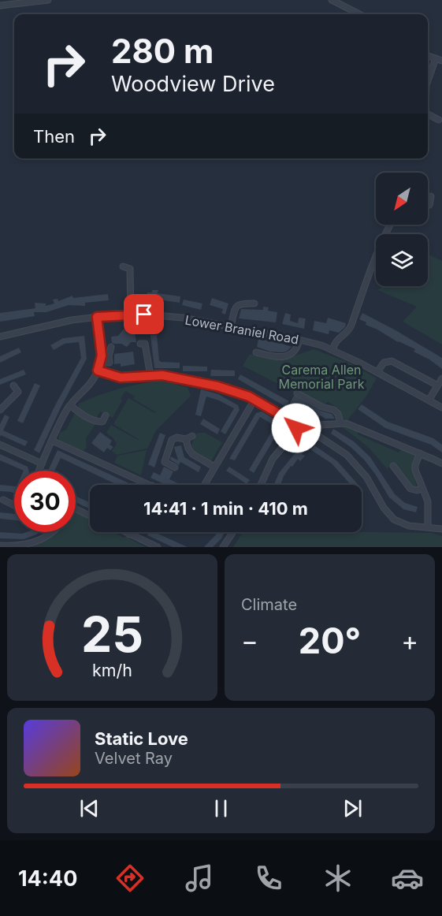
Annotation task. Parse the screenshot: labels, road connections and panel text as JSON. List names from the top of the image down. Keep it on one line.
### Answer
{"streets":{"street":["Lower Braniel Road"]},"parks":["Carema Allen Memorial Park"],"north":"bottom left","page":{"turn":["280 m","Woodview Drive"],"then":"Then","limit":"30","trip":"14:41 · 1 min · 410 m","tile":"Climate","heat":["−","20°","+"],"song":["Static Love","Velvet Ray"],"tabs":"14:40","gauge":["25","km/h"]}}
